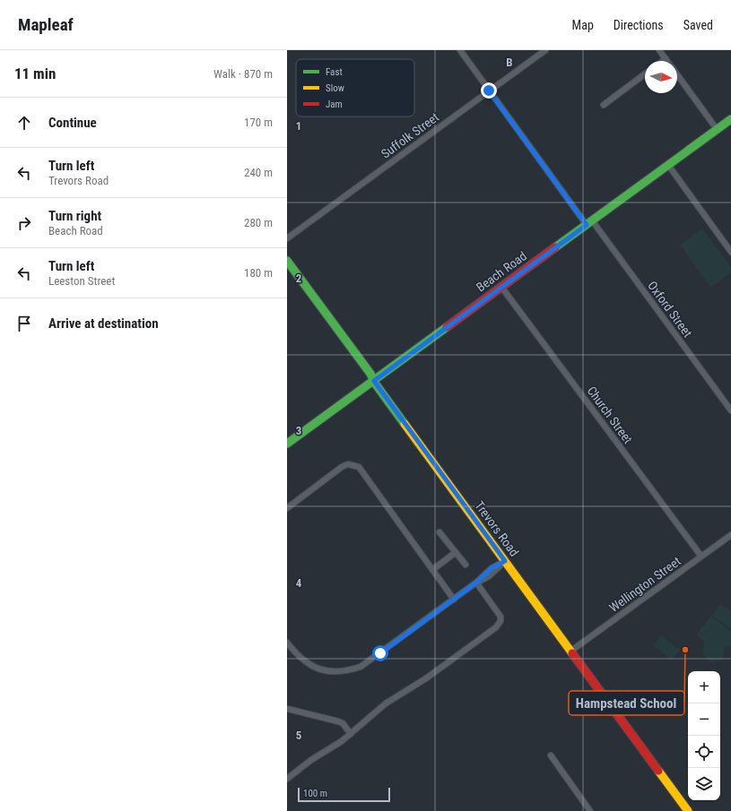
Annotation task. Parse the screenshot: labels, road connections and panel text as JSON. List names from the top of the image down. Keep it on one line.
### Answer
{"streets":{"street":["Suffolk Street","Beach Road","Oxford Street","Church Street","Trevors Road","Wellington Street"]},"crossings":[["Suffolk Street","Oxford Street"],["Beach Road","Oxford Street"],["Beach Road","Church Street"],["Beach Road","Trevors Road"],["Church Street","Wellington Street"],["Trevors Road","Wellington Street"]],"places":["Hampstead School"],"legend":["Fast","Slow","Jam"],"scale_bar":"100 m","north":"right","page":{"header":"Mapleaf","nav":["Map","Directions","Saved"],"heading":["11 min","Walk · 870 m"],"list":[["Continue","170 m"],["Turn left","Trevors Road","240 m"],["Turn right","Beach Road","280 m"],["Turn left","Leeston Street","180 m"],"Arrive at destination"],"map_buttons":["+","−"],"scale":"100 m"},"grid":{"columns":["B"],"rows":["1","2","3","4","5"]}}
